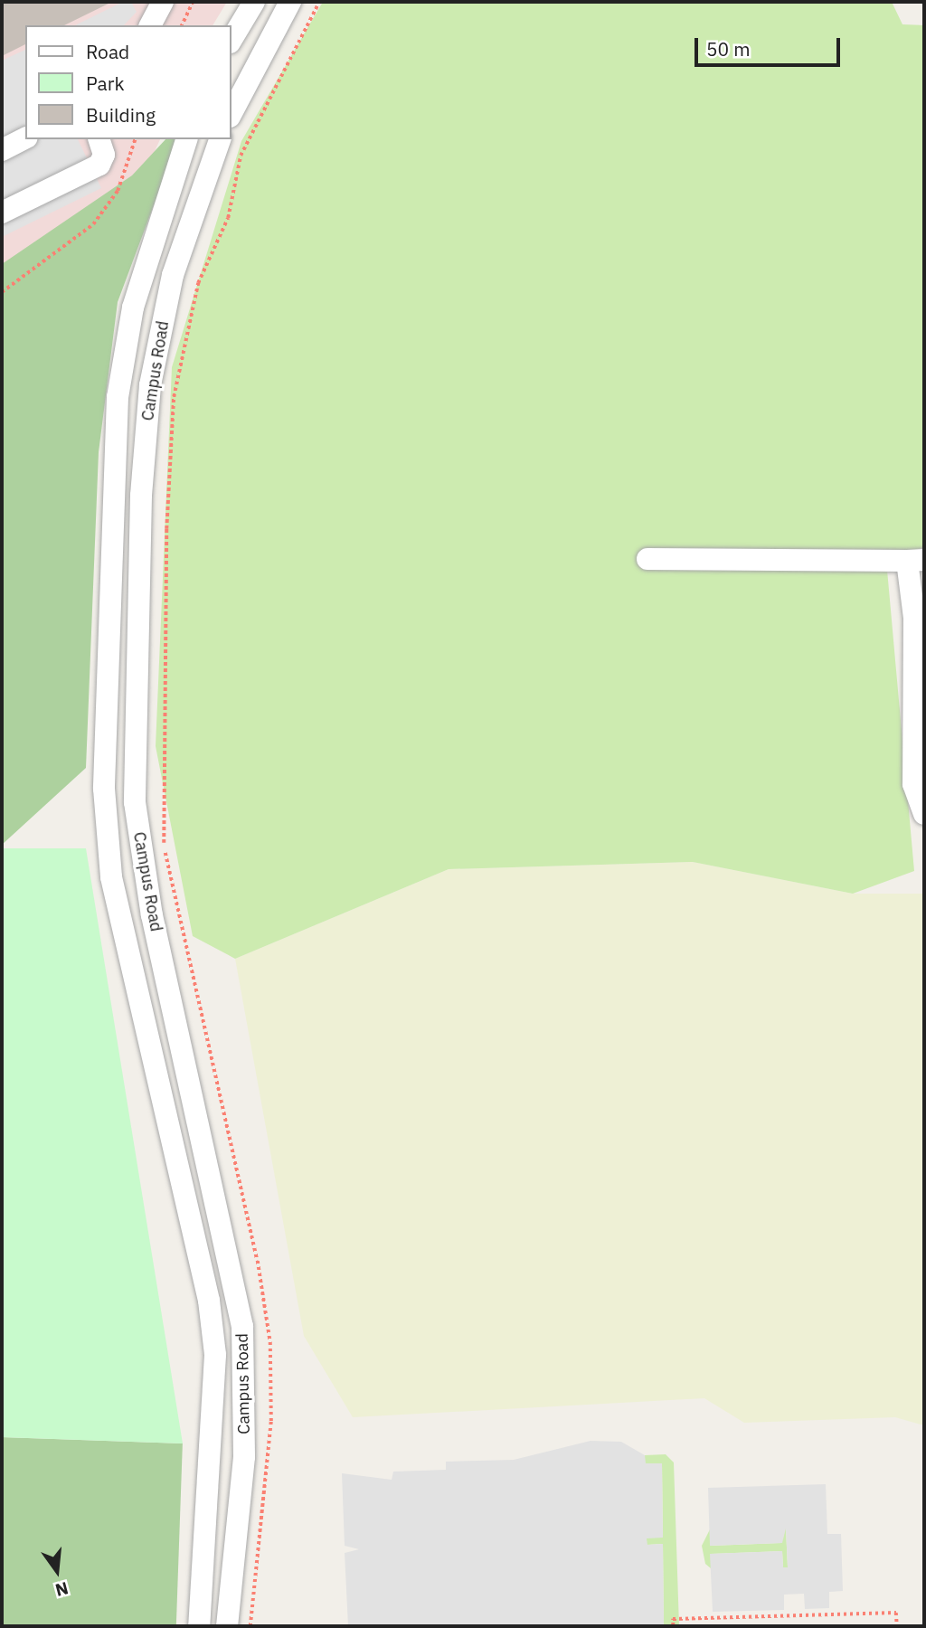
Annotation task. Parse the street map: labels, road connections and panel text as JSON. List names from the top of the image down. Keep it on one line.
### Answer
{"streets":{"street":["Campus Road"]},"legend":["Road","Park","Building"],"scale_bar":"50 m","north":"bottom"}
